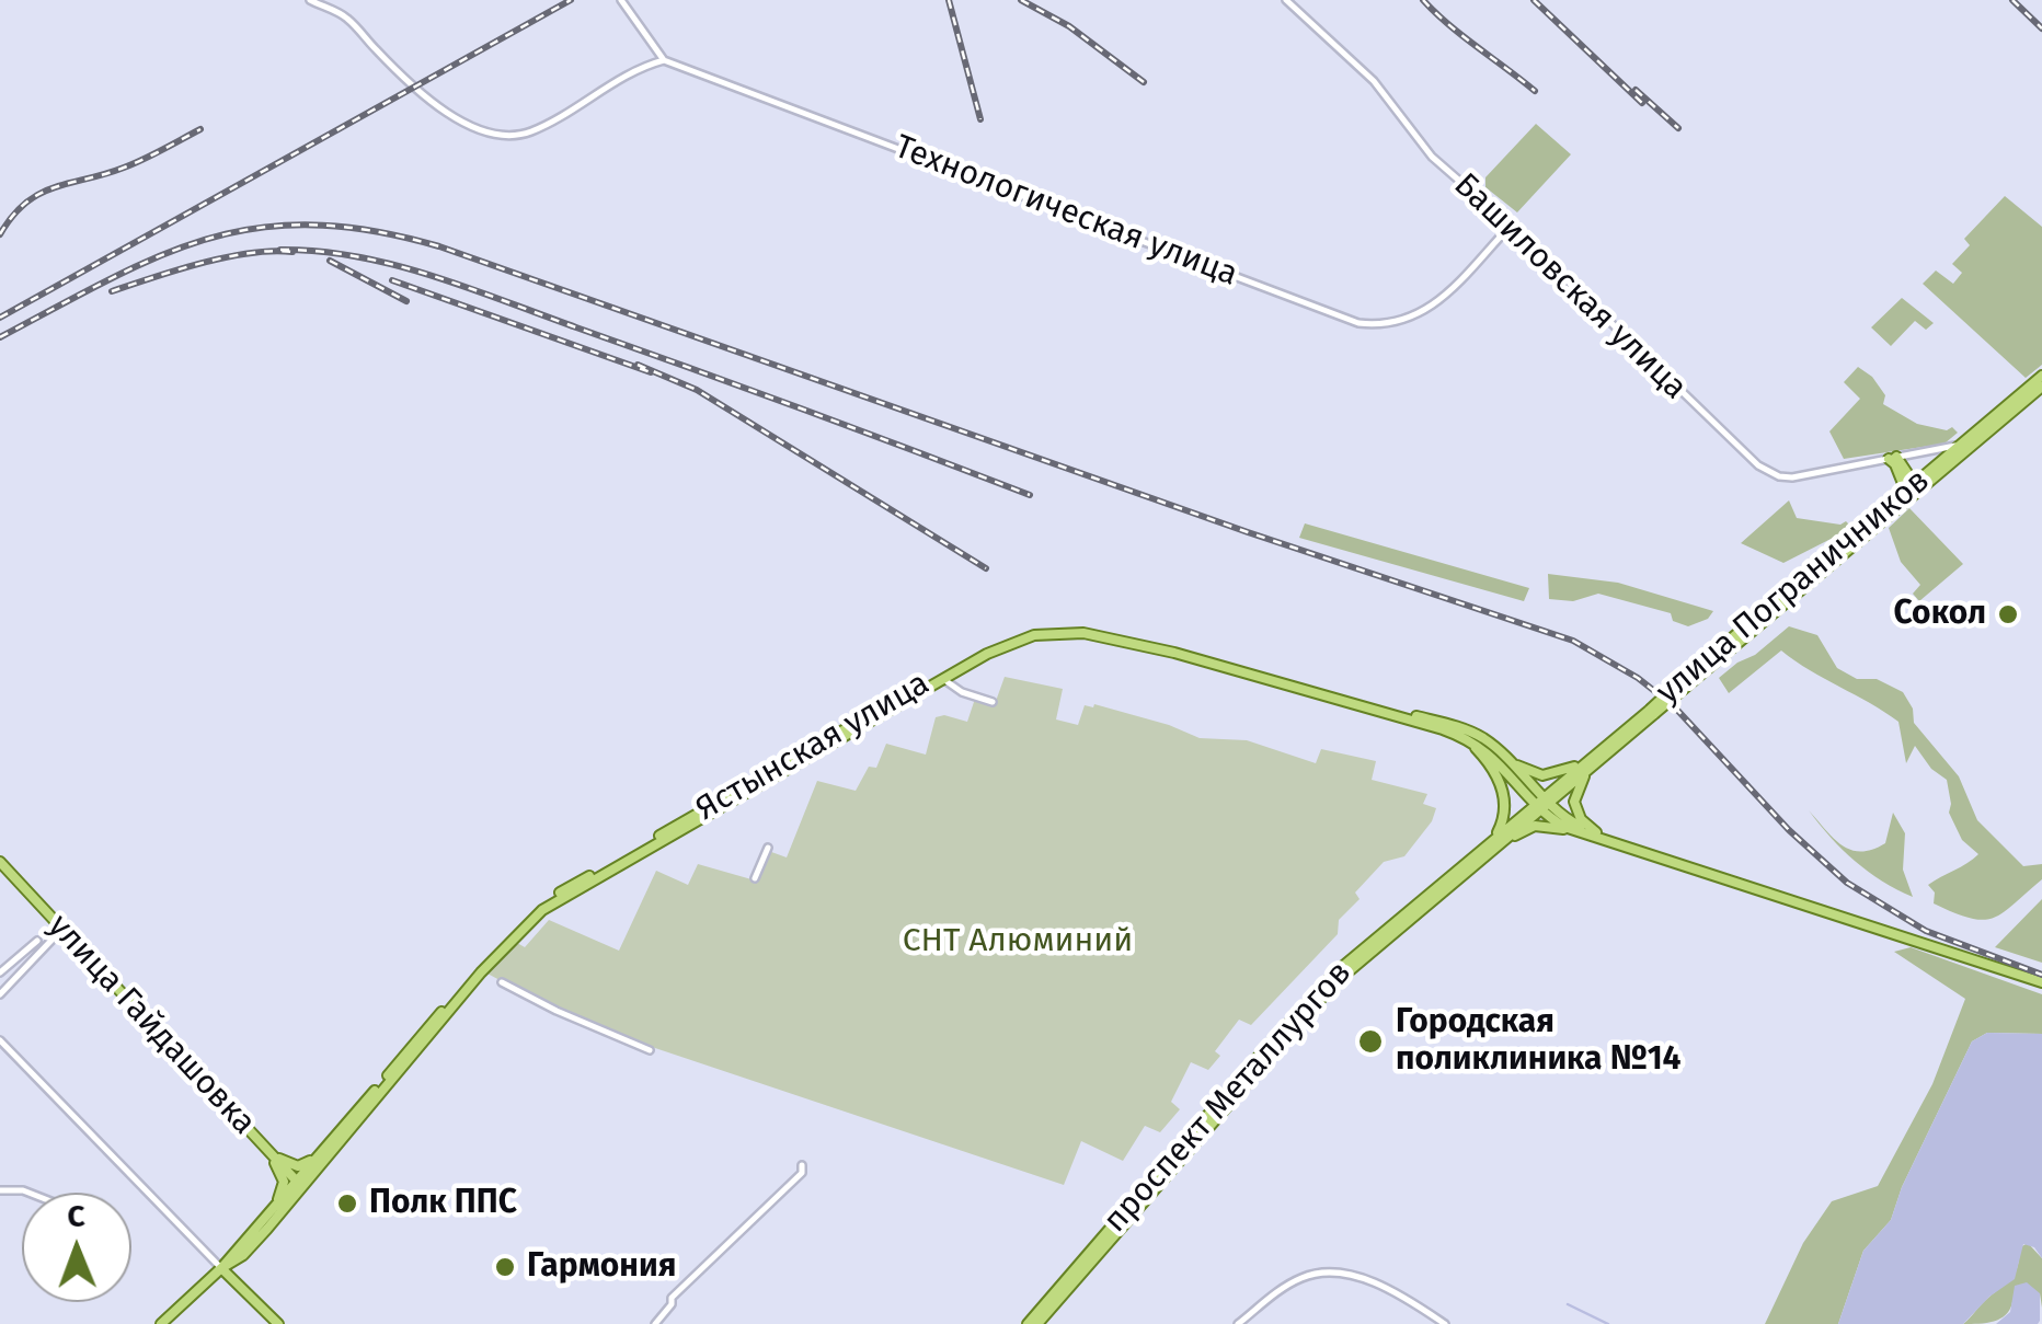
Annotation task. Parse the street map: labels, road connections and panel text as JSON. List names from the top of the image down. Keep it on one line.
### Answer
{"streets":{"main road":["улица Пограничников","Ястынская улица","улица Гайдашовка","проспект Металлургов"],"street":["Технологическая улица","Башиловская улица"]},"crossings":[["Технологическая улица","Башиловская улица"],["улица Пограничников","Ястынская улица"],["улица Пограничников","проспект Металлургов"],["Ястынская улица","улица Гайдашовка"],["Ястынская улица","проспект Металлургов"]],"parks":["СНТ Алюминий"],"places":["Сокол","Городская поликлиника №14","Полк ППС","Гармония"],"north":"top"}
